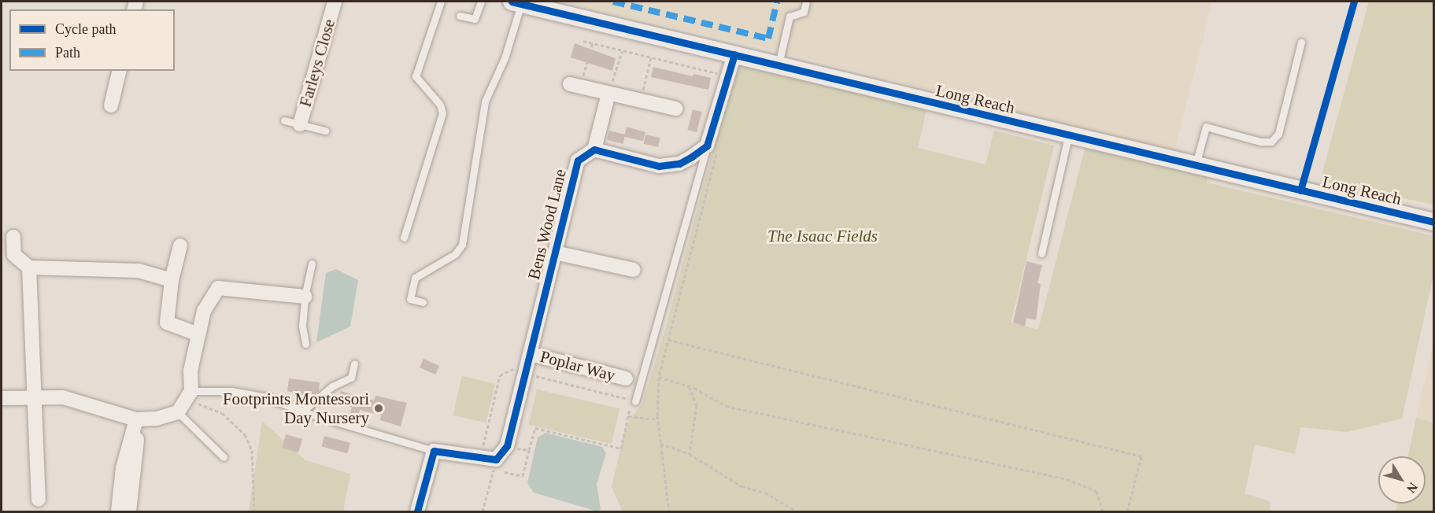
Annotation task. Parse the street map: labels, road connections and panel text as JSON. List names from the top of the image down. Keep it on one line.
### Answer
{"streets":{"street":["Farleys Close","Long Reach","Bens Wood Lane","Poplar Way"]},"crossings":[["Bens Wood Lane","Poplar Way"]],"parks":["The Isaac Fields"],"places":["Footprints Montessori Day Nursery"],"legend":["Cycle path","Path"],"north":"bottom right"}
